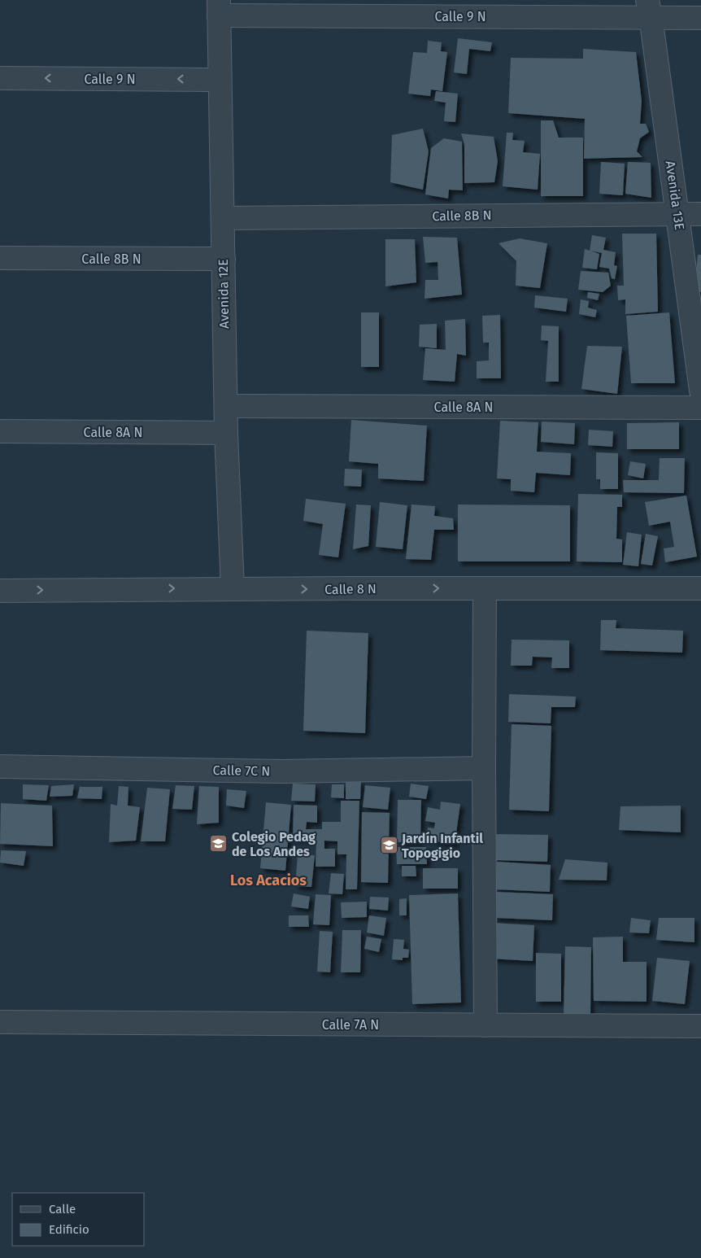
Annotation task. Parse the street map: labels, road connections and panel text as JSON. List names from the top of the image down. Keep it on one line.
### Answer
{"streets":{"street":["Calle 9 N","Avenida 13E","Calle 8B N","Avenida 12E","Calle 8A N","Calle 8 N","Calle 7C N","Calle 7A N"]},"crossings":[["Calle 9 N","Avenida 13E"],["Calle 9 N","Avenida 12E"],["Avenida 13E","Calle 8B N"],["Calle 8B N","Avenida 12E"],["Avenida 12E","Calle 8A N"],["Avenida 12E","Calle 8 N"]],"one_way":["Calle 8 N"],"districts":["Los Acacios"],"places":{"school or university":["Colegio Pedag de Los Andes","Jardín Infantil Topogigio"]},"legend":["Calle","Edificio"]}
